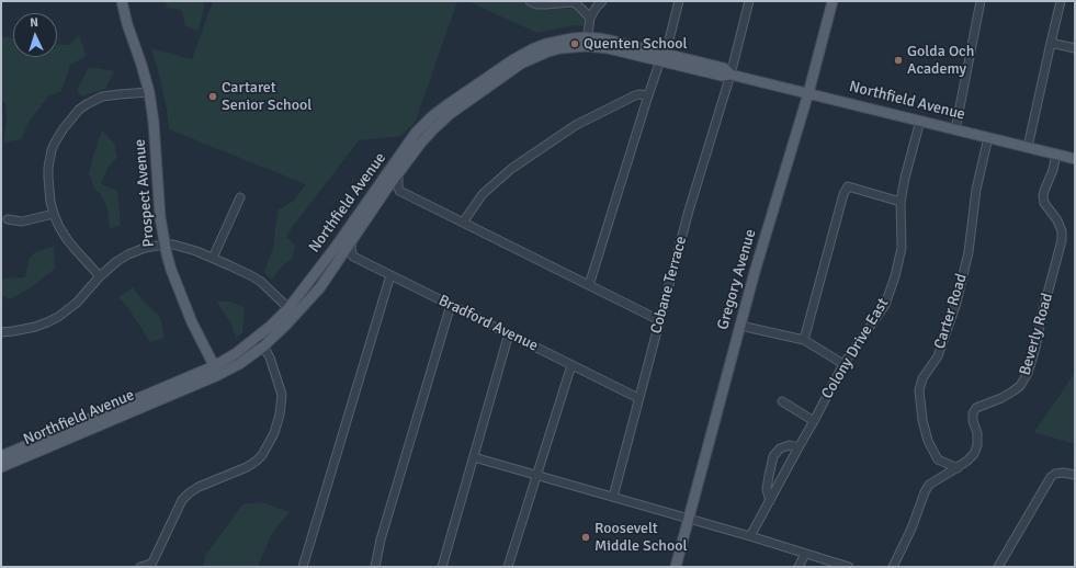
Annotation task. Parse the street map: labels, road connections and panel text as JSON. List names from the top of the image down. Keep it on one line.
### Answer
{"streets":{"main road":["Northfield Avenue","Prospect Avenue","Gregory Avenue"],"street":["Cobane Terrace","Carter Road","Bradford Avenue","Beverly Road","Colony Drive East"]},"crossings":[["Northfield Avenue","Prospect Avenue"],["Northfield Avenue","Gregory Avenue"],["Northfield Avenue","Cobane Terrace"],["Northfield Avenue","Carter Road"],["Northfield Avenue","Bradford Avenue"],["Northfield Avenue","Beverly Road"],["Northfield Avenue","Colony Drive East"],["Cobane Terrace","Bradford Avenue"],["Carter Road","Beverly Road"]],"places":["Quenten School","Golda Och Academy","Cartaret Senior School","Roosevelt Middle School"],"north":"top"}
